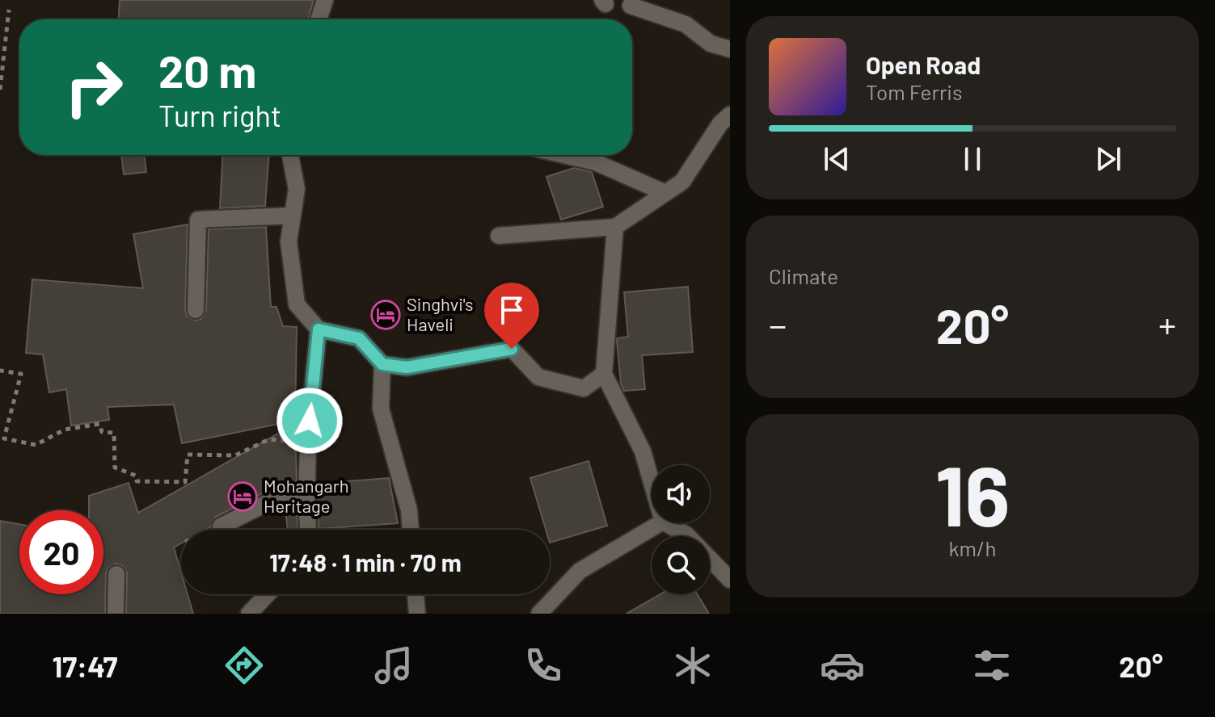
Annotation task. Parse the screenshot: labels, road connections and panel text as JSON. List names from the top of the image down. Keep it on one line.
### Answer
{"places":{"hotel":["Singhvi's Haveli","Mohangarh Heritage"]},"page":{"turn":["20 m","Turn right"],"song":["Open Road","Tom Ferris"],"tile":["Climate",["16","km/h"]],"heat":["−","20°","+"],"limit":"20","trip":"17:48 · 1 min · 70 m","tabs":["17:47","20°"]}}
